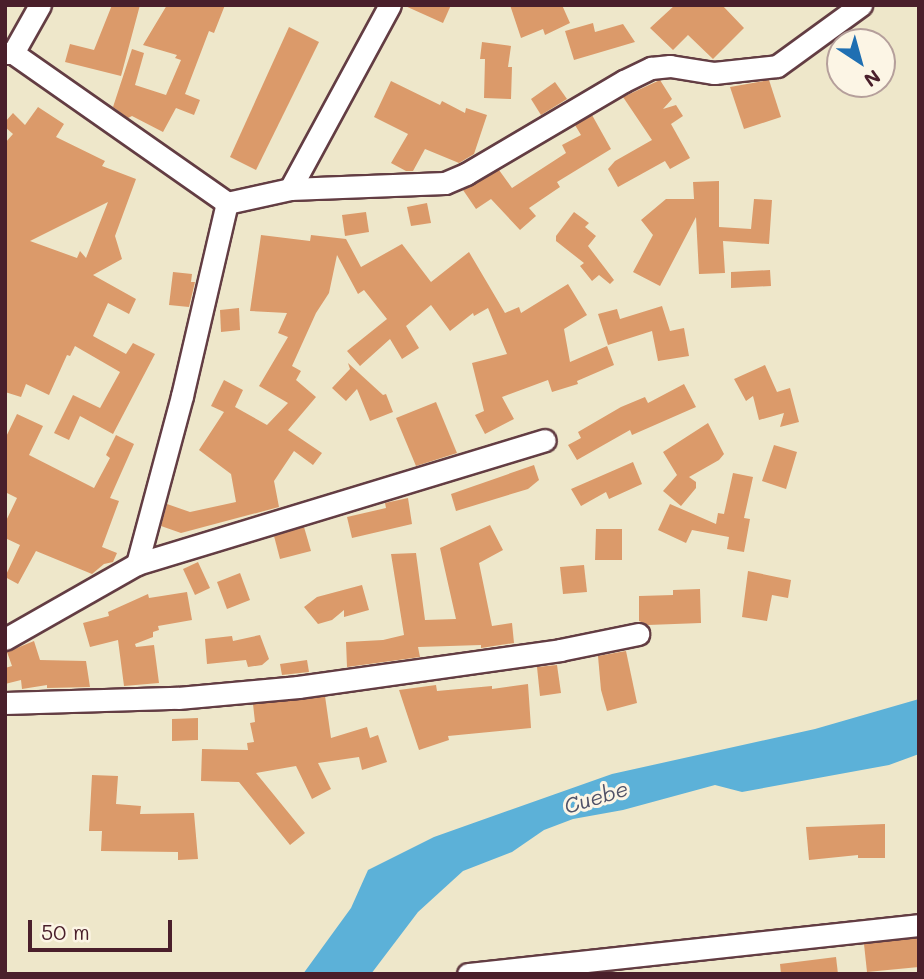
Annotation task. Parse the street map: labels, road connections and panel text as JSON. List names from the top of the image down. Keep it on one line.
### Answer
{"water":["Cuebe"],"scale_bar":"50 m","north":"bottom right"}
